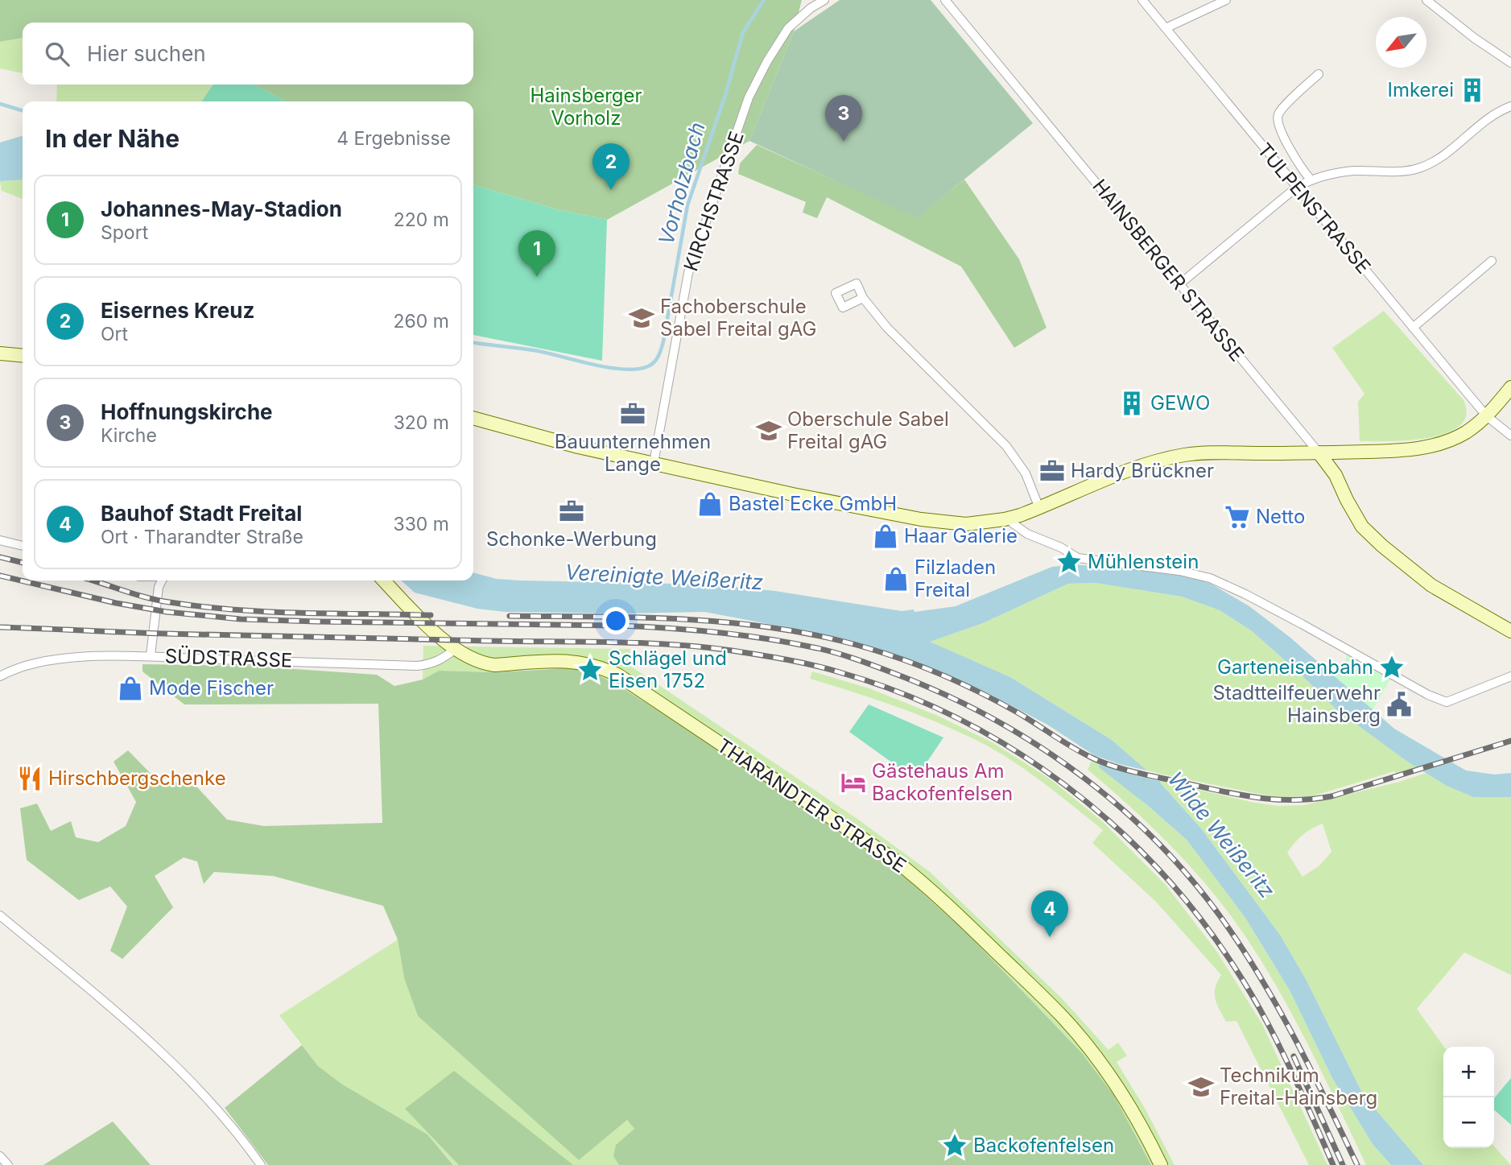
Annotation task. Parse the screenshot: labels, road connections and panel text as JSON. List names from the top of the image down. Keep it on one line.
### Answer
{"streets":{"main road":["HAINSBERGER STRASSE","THARANDTER STRASSE"],"street":["KIRCHSTRASSE","TULPENSTRASSE","SÜDSTRASSE"]},"crossings":[["SÜDSTRASSE","THARANDTER STRASSE"]],"water":["Vorholzbach","Vereinigte Weißeritz","Wilde Weißeritz"],"parks":["Hainsberger Vorholz"],"places":{"building":["Imkerei","GEWO"],"school or university":["Fachoberschule Sabel Freital gAG","Oberschule Sabel Freital gAG","Technikum Freital-Hainsberg"],"office":["Bauunternehmen Lange","Hardy Brückner","Schonke-Werbung"],"shop":["Bastel Ecke GmbH","Haar Galerie","Filzladen Freital","Mode Fischer"],"supermarket":["Netto"],"place":["Mühlenstein","Garteneisenbahn","Schlägel und Eisen 1752","Backofenfelsen"],"public building":["Stadtteilfeuerwehr Hainsberg"],"restaurant":["Hirschbergschenke"],"hotel":["Gästehaus Am Backofenfelsen"]},"north":"bottom left","page":{"search":"Hier suchen","pins":["3","2","1","4"],"heading":["In der Nähe","4 Ergebnisse"],"list":[{"mark":"1","name":"Johannes-May-Stadion","note":"Sport","value":"220 m"},{"mark":"2","name":"Eisernes Kreuz","note":"Ort","value":"260 m"},{"mark":"3","name":"Hoffnungskirche","note":"Kirche","value":"320 m"},{"mark":"4","name":"Bauhof Stadt Freital","note":"Ort · Tharandter Straße","value":"330 m"}],"map_buttons":["+","−"]}}
